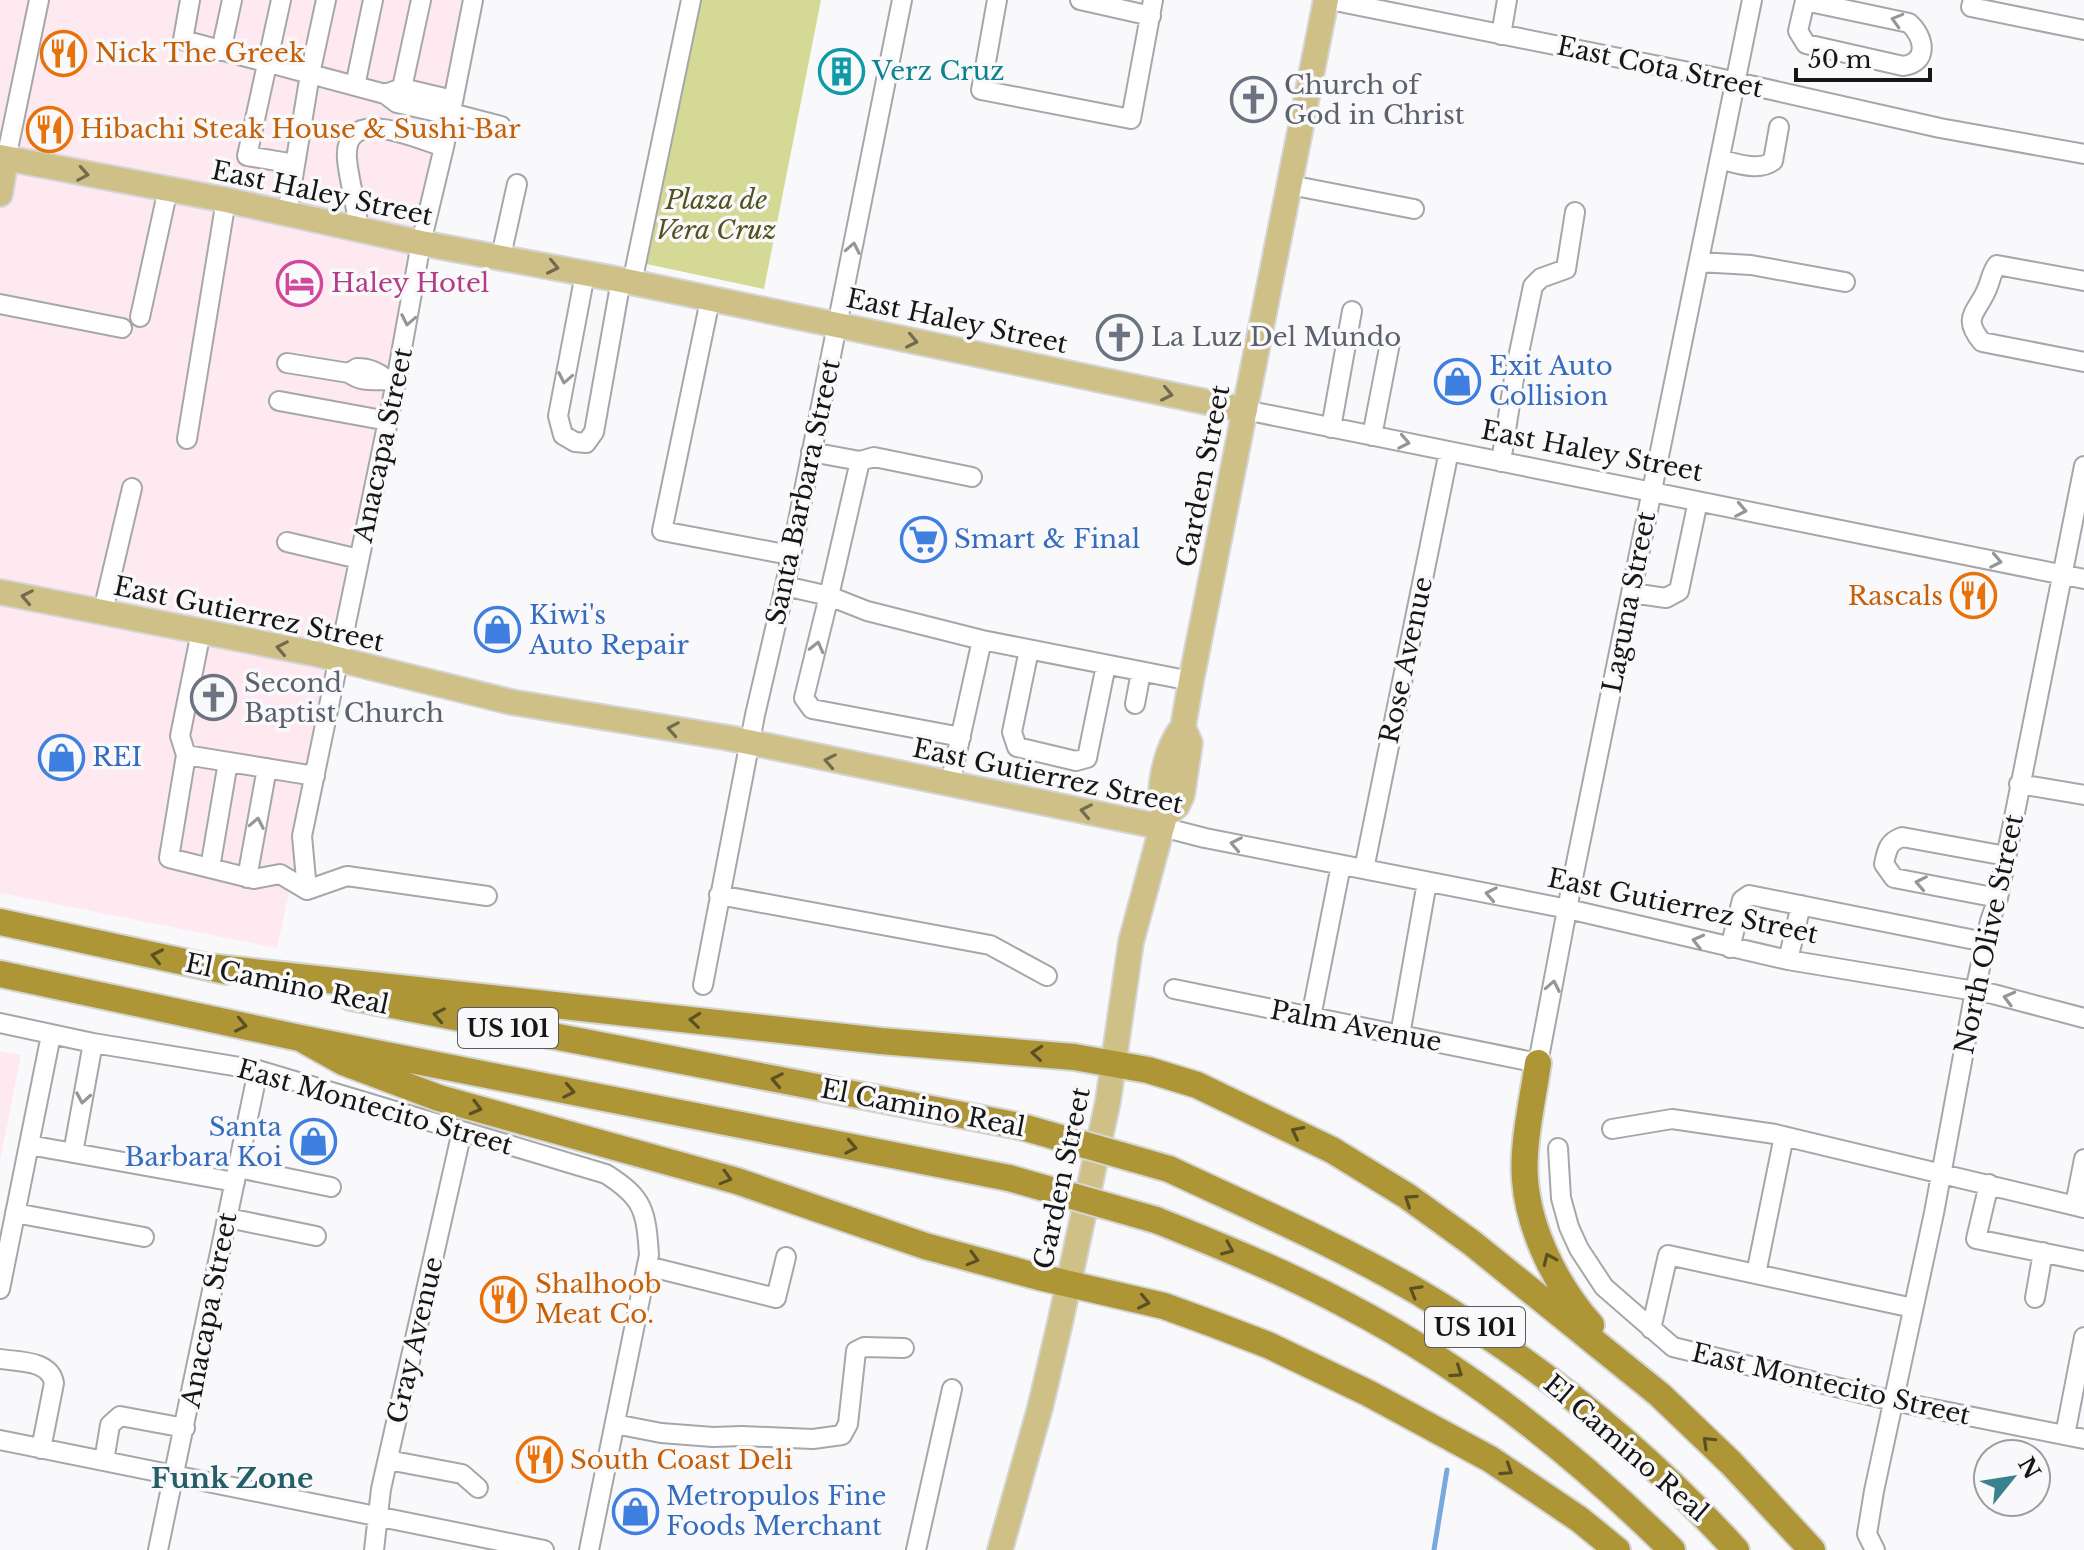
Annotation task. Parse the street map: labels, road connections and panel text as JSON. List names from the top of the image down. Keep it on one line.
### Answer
{"streets":{"highway":["El Camino Real","US 101"],"main road":["East Haley Street","Garden Street","East Gutierrez Street"],"street":["East Cota Street","Anacapa Street","Santa Barbara Street","Laguna Street","Rose Avenue","North Olive Street","Palm Avenue","East Montecito Street","Gray Avenue"]},"crossings":[["East Cota Street","Garden Street"],["East Cota Street","Laguna Street"],["East Haley Street","Anacapa Street"],["East Haley Street","Garden Street"],["East Haley Street","Santa Barbara Street"],["East Haley Street","Laguna Street"],["East Haley Street","Rose Avenue"],["East Haley Street","North Olive Street"],["Anacapa Street","East Gutierrez Street"],["Anacapa Street","East Montecito Street"],["Garden Street","East Gutierrez Street"],["Santa Barbara Street","East Gutierrez Street"],["Laguna Street","East Gutierrez Street"],["Laguna Street","Palm Avenue"],["East Gutierrez Street","Rose Avenue"],["East Gutierrez Street","North Olive Street"],["North Olive Street","East Montecito Street"],["East Montecito Street","Gray Avenue"]],"one_way":["East Haley Street"],"districts":["Funk Zone"],"parks":["Plaza de Vera Cruz"],"places":{"restaurant":["Nick The Greek","Hibachi Steak House & Sushi Bar","Rascals","Shalhoob Meat Co.","South Coast Deli"],"building":["Verz Cruz"],"church":["Church of God in Christ","La Luz Del Mundo","Second Baptist Church"],"hotel":["Haley Hotel"],"shop":["Exit Auto Collision","Kiwi's Auto Repair","REI","Santa Barbara Koi","Metropulos Fine Foods Merchant"],"supermarket":["Smart & Final"]},"scale_bar":"50 m","north":"top right"}
